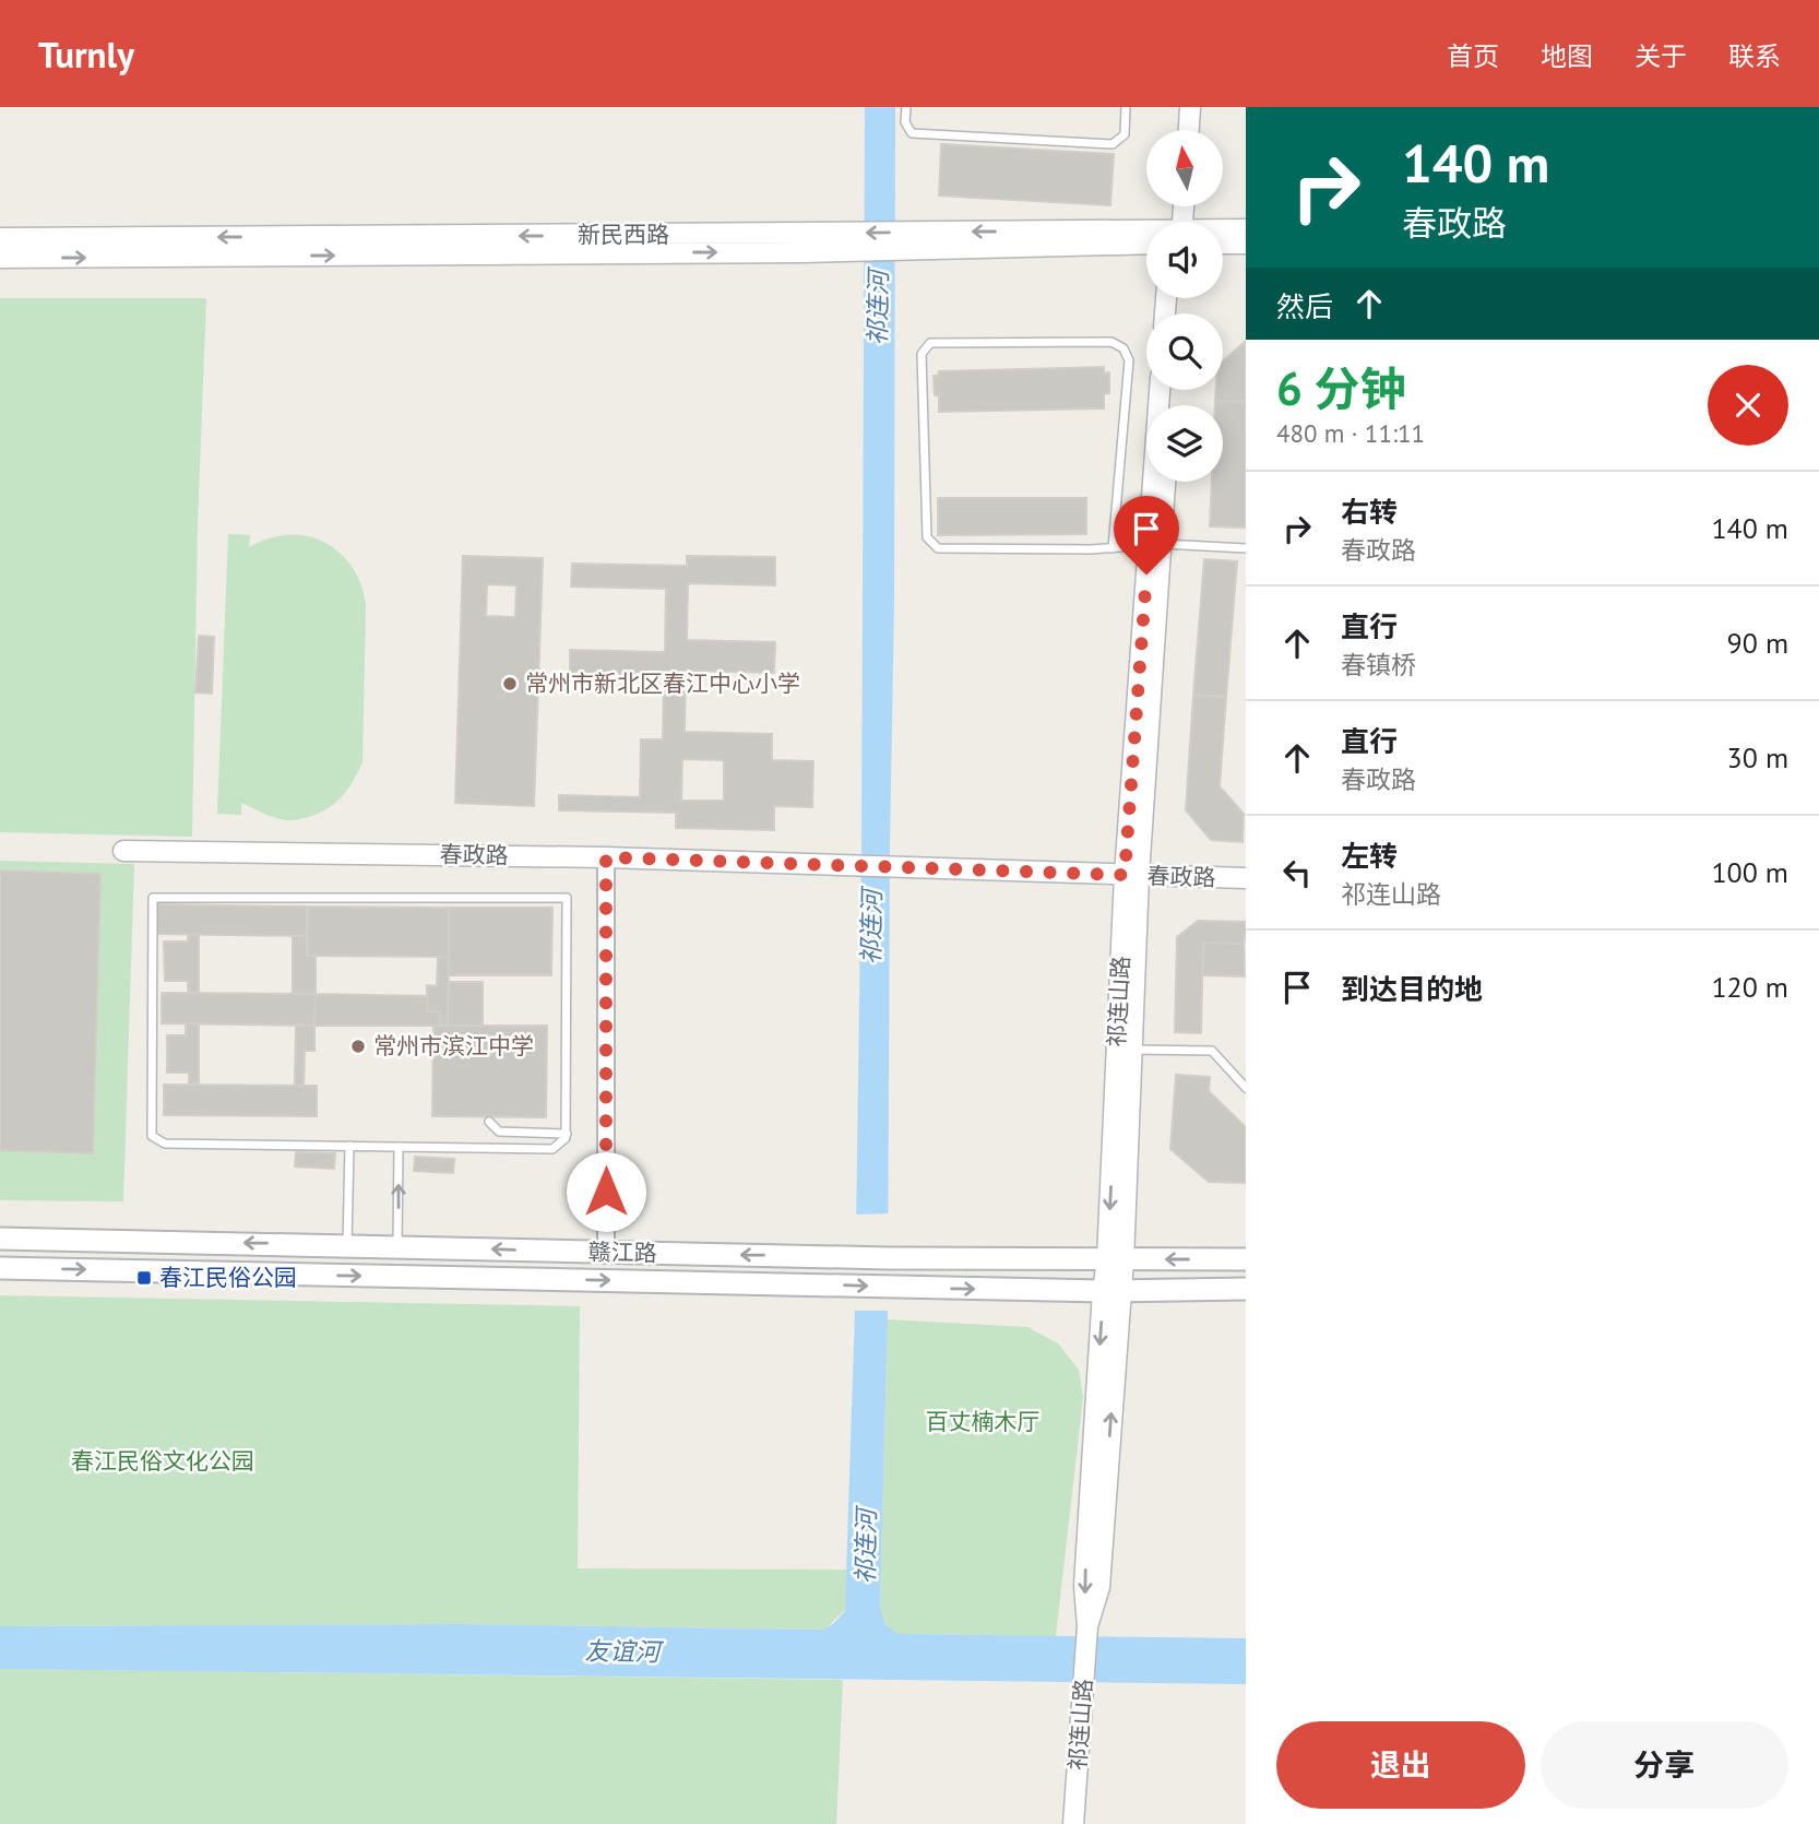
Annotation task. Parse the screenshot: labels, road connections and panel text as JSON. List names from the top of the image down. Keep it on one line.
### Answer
{"streets":{"main road":["赣江路"],"street":["新民西路","春政路","祁连山路"]},"crossings":[["春政路","祁连山路"],["祁连山路","赣江路"]],"water":["祁连河","友谊河"],"parks":["百丈楠木厅","春江民俗文化公园"],"places":{"other":["常州市新北区春江中心小学","常州市滨江中学"],"transit":["春江民俗公园"]},"north":"top","page":{"header":"Turnly","nav":["首页","地图","关于","联系"],"turn":["140 m","春政路"],"then":"然后","heading":["6 分钟","480 m · 11:11"],"list":[{"name":"右转","note":"春政路","value":"140 m"},{"name":"直行","note":"春镇桥","value":"90 m"},{"name":"直行","note":"春政路","value":"30 m"},{"name":"左转","note":"祁连山路","value":"100 m"},{"name":"到达目的地","value":"120 m"}],"buttons":["退出","分享"]}}
